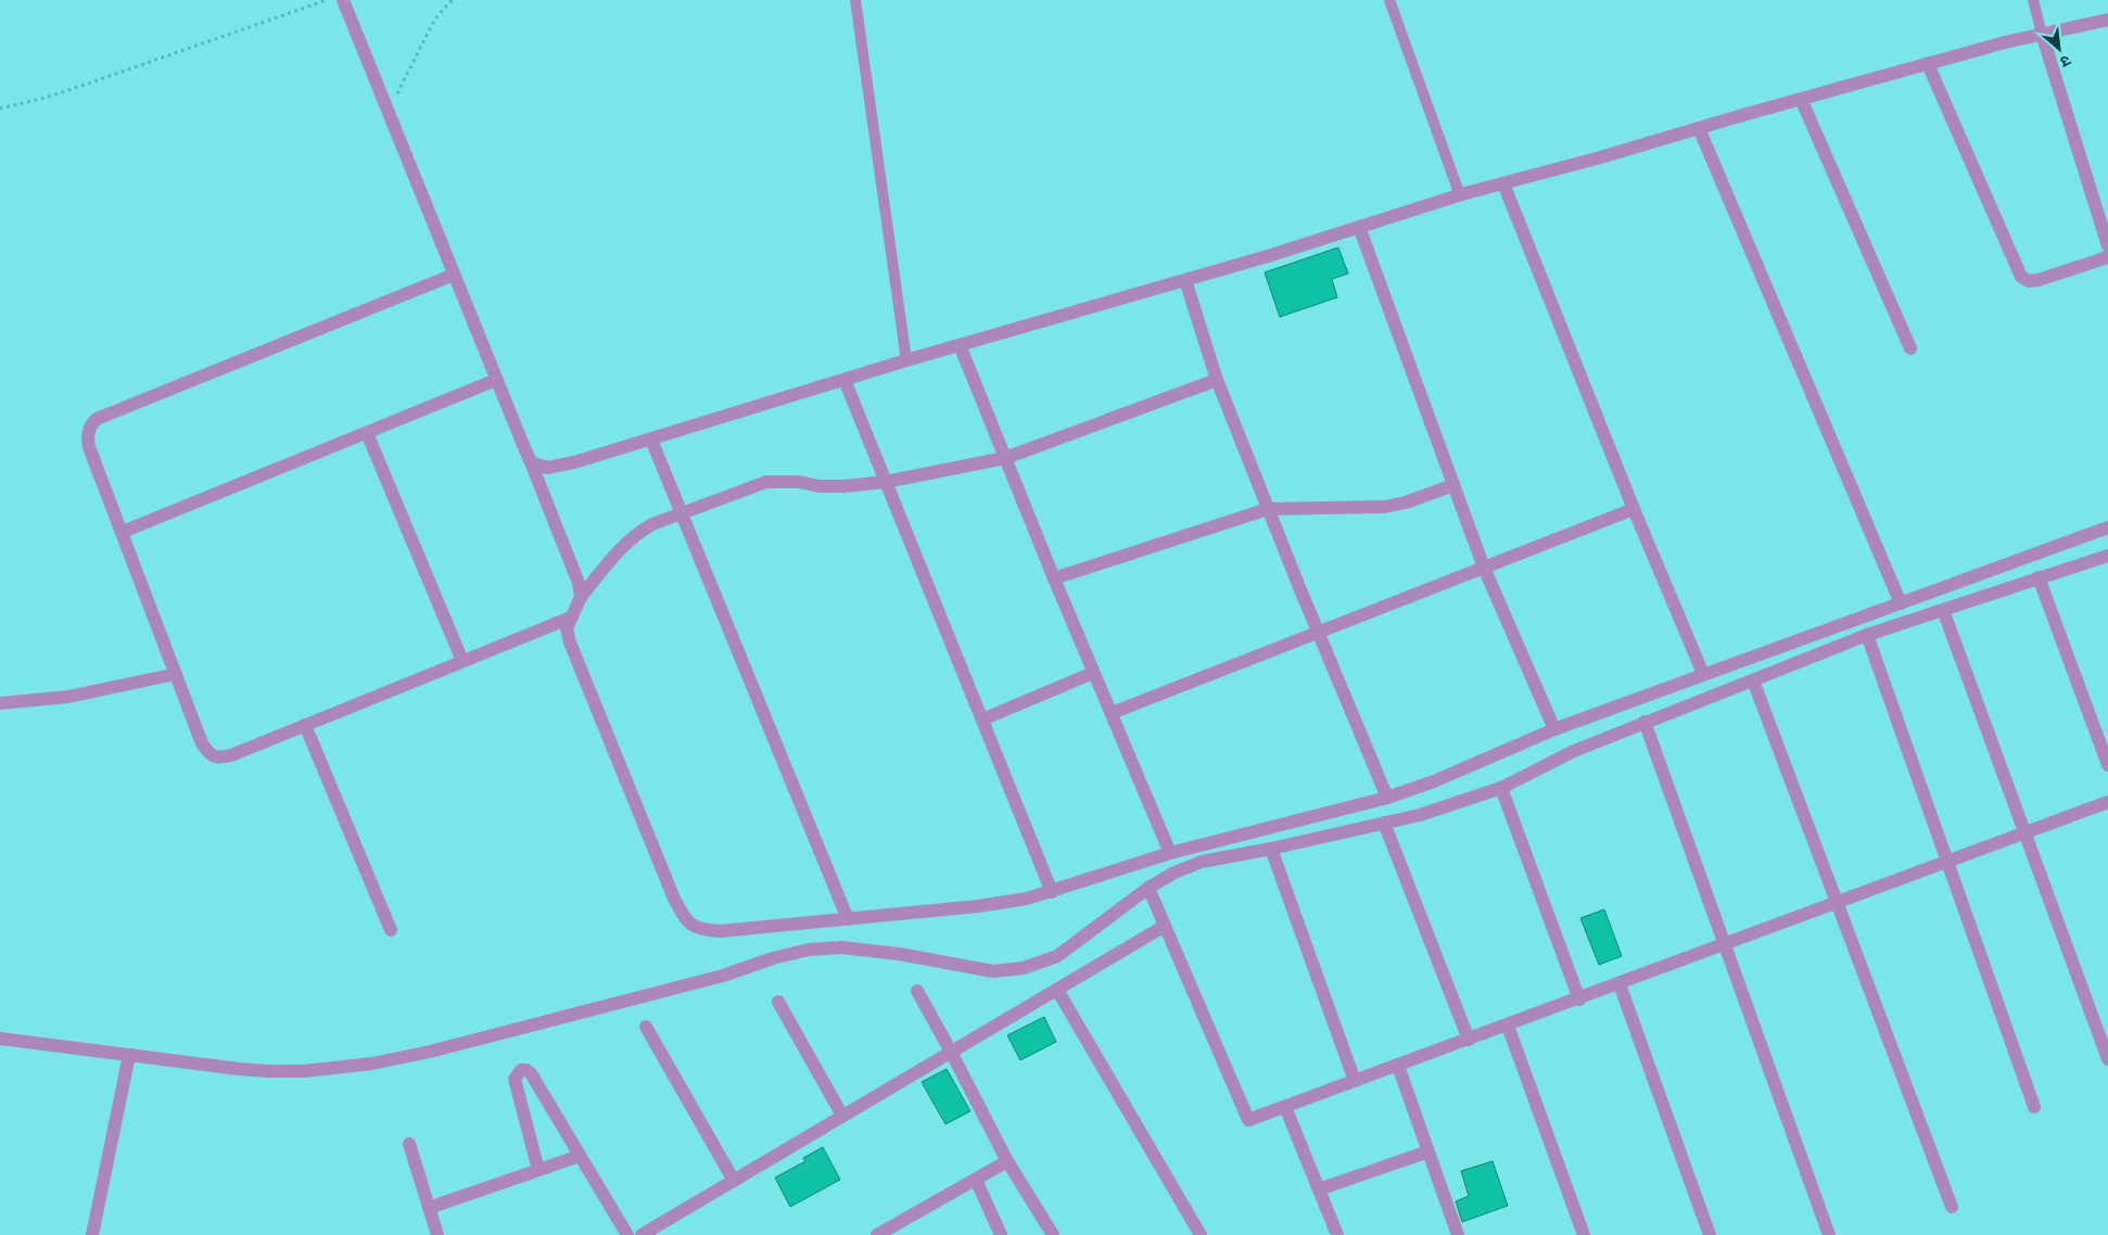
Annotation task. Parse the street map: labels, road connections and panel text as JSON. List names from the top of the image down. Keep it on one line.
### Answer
{"north":"bottom right"}
